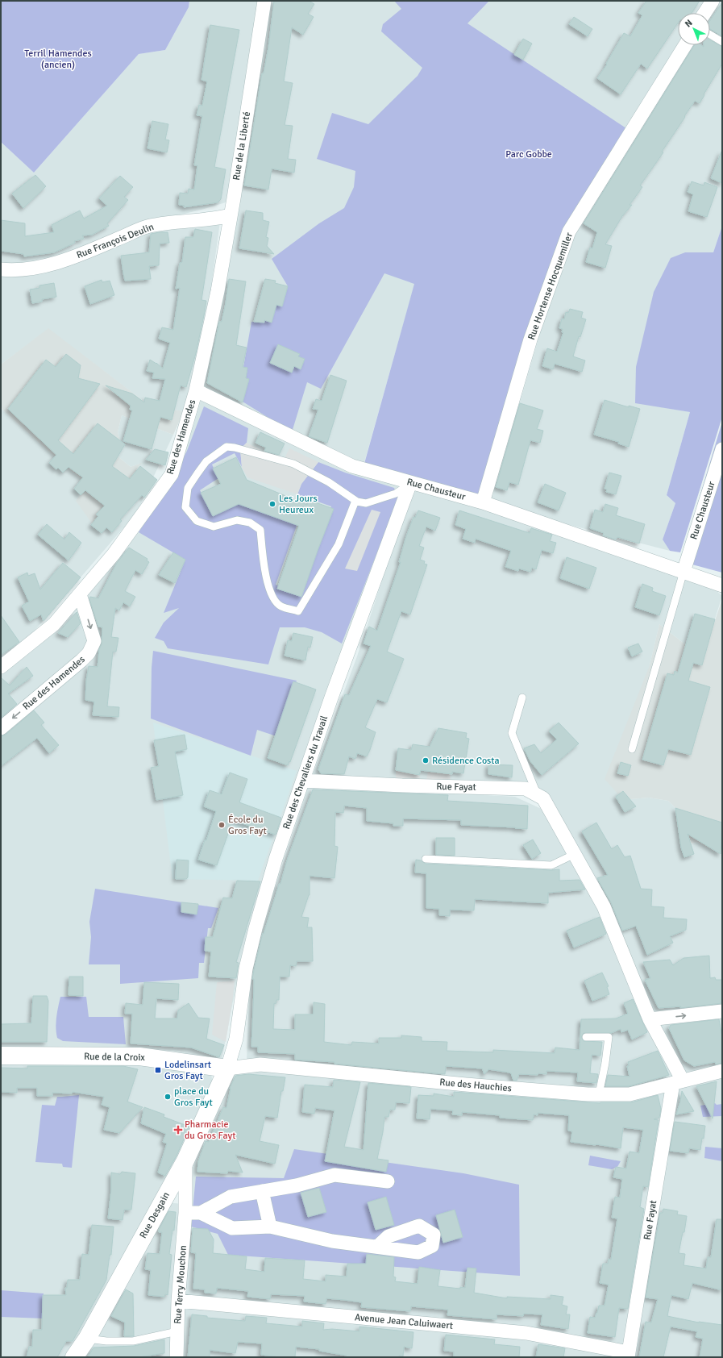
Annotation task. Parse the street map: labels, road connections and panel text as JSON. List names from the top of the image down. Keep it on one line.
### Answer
{"streets":{"street":["Rue de la Liberté","Rue François Deulin","Rue Hortense Hocquemiller","Rue des Hamendes","Rue Chausteur","Rue des Chevaliers du Travail","Rue Fayat","Rue de la Croix","Rue des Hauchies","Rue Desgain","Rue Terry Mouchon","Avenue Jean Caluiwaert"]},"crossings":[["Rue de la Liberté","Rue François Deulin"],["Rue de la Liberté","Rue des Hamendes"],["Rue Hortense Hocquemiller","Rue Chausteur"],["Rue des Hamendes","Rue Chausteur"],["Rue Chausteur","Rue des Chevaliers du Travail"],["Rue des Chevaliers du Travail","Rue Fayat"],["Rue des Chevaliers du Travail","Rue de la Croix"],["Rue des Chevaliers du Travail","Rue des Hauchies"],["Rue des Chevaliers du Travail","Rue Desgain"],["Rue Fayat","Rue des Hauchies"],["Rue Fayat","Avenue Jean Caluiwaert"],["Rue de la Croix","Rue des Hauchies"],["Rue de la Croix","Rue Desgain"],["Rue des Hauchies","Rue Desgain"],["Rue Desgain","Rue Terry Mouchon"],["Rue Terry Mouchon","Avenue Jean Caluiwaert"]],"parks":["Terril Hamendes (ancien)","Parc Gobbe"],"places":{"other":["Les Jours Heureux","Résidence Costa","École du Gros Fayt","place du Gros Fayt"],"transit":["Lodelinsart Gros Fayt"],"health":["Pharmacie du Gros Fayt"]},"north":"top left"}
